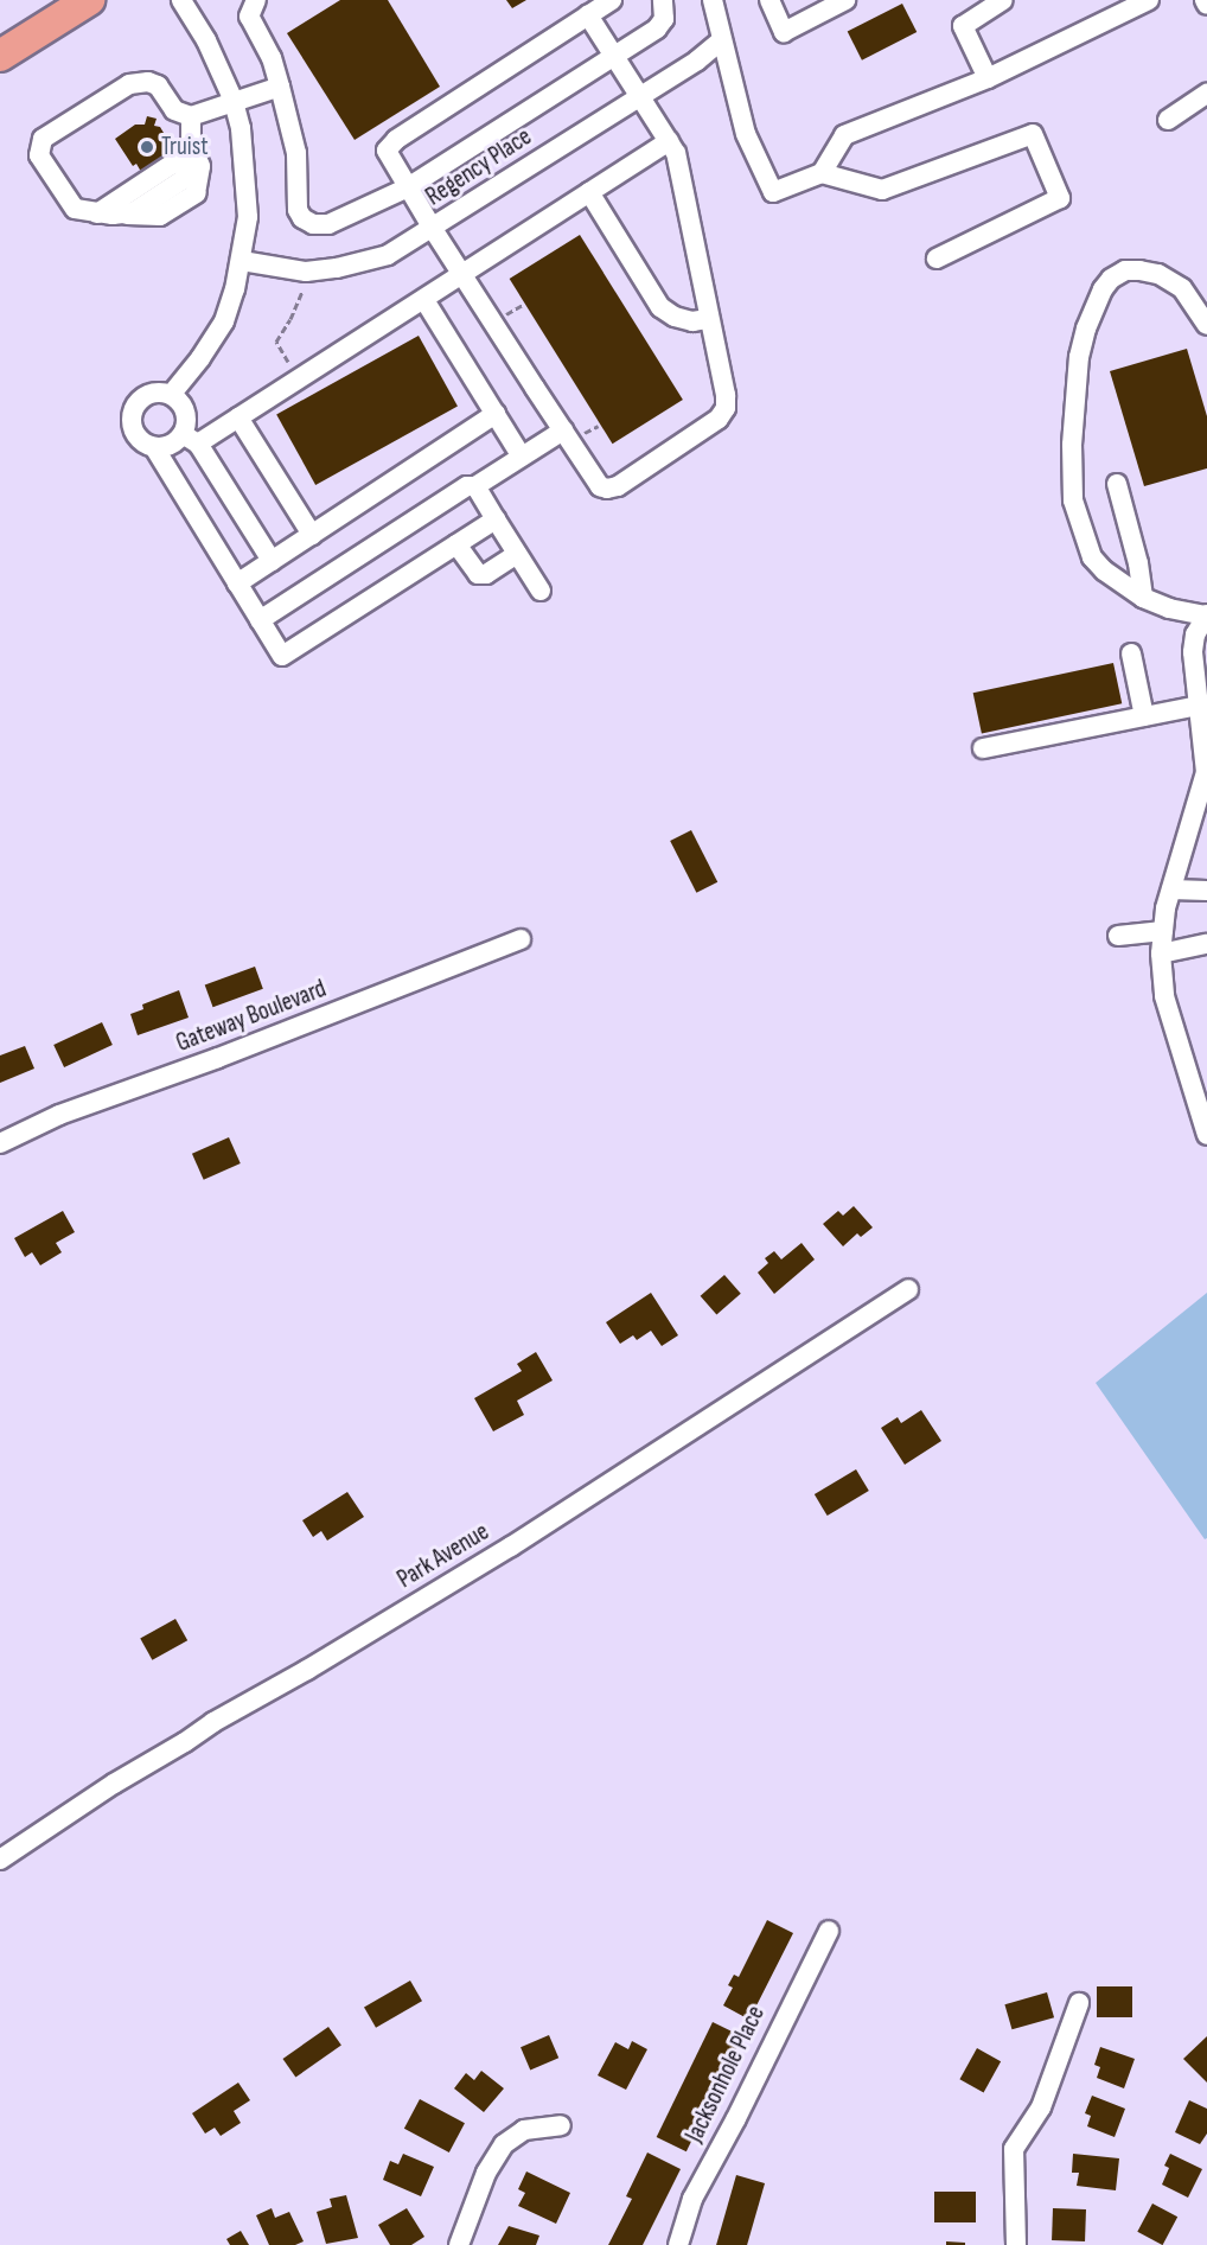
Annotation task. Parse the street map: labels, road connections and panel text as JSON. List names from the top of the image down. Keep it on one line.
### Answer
{"streets":{"street":["Regency Place","Gateway Boulevard","Park Avenue","Jacksonhole Place"]},"places":["Truist"]}
